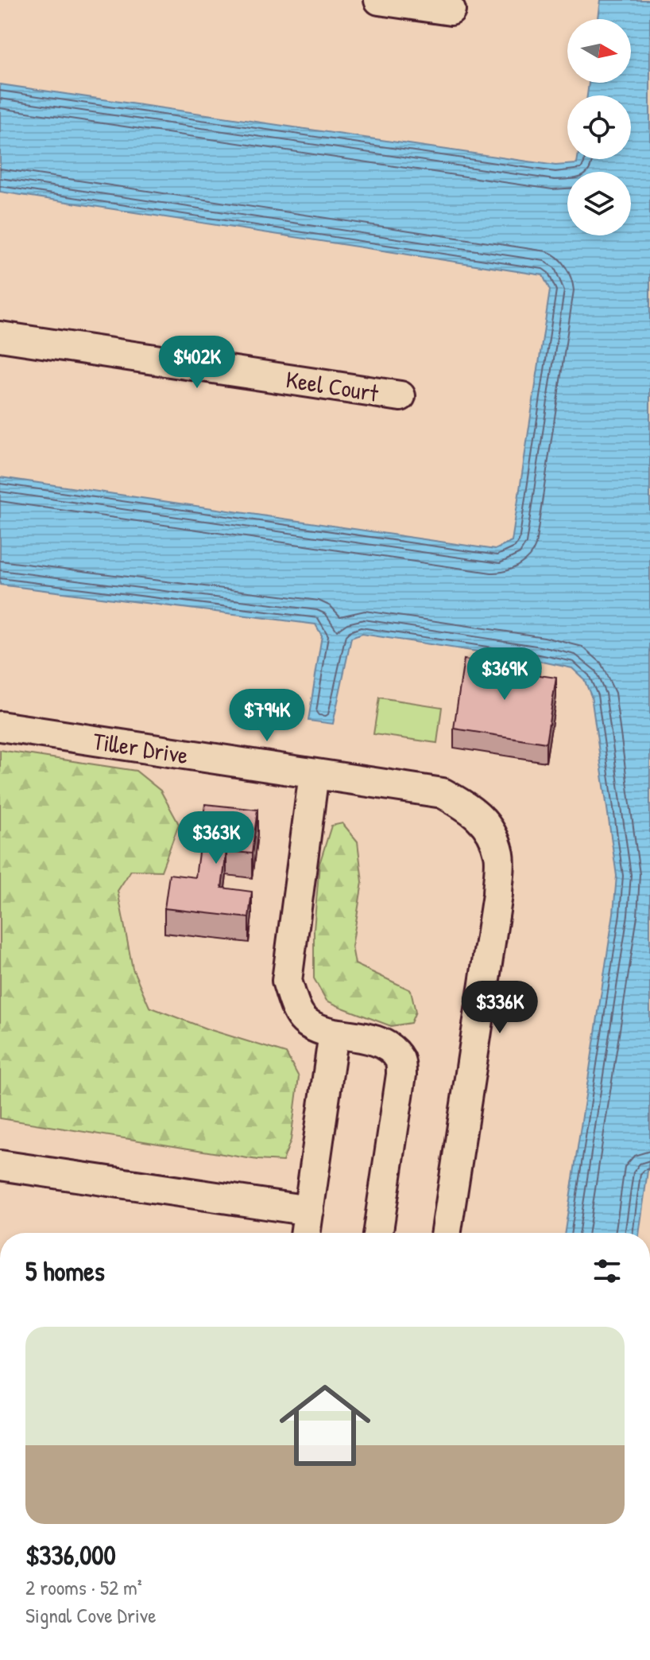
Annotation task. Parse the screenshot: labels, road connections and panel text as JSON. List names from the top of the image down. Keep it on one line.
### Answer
{"streets":{"street":["Keel Court","Tiller Drive"]},"north":"right","page":{"price":["$402K","$369K","$794K","$363K","$336K"],"heading":"5 homes","list":[{"name":"$336,000","note":"2 rooms · 52 m² · Signal Cove Drive"}]}}
